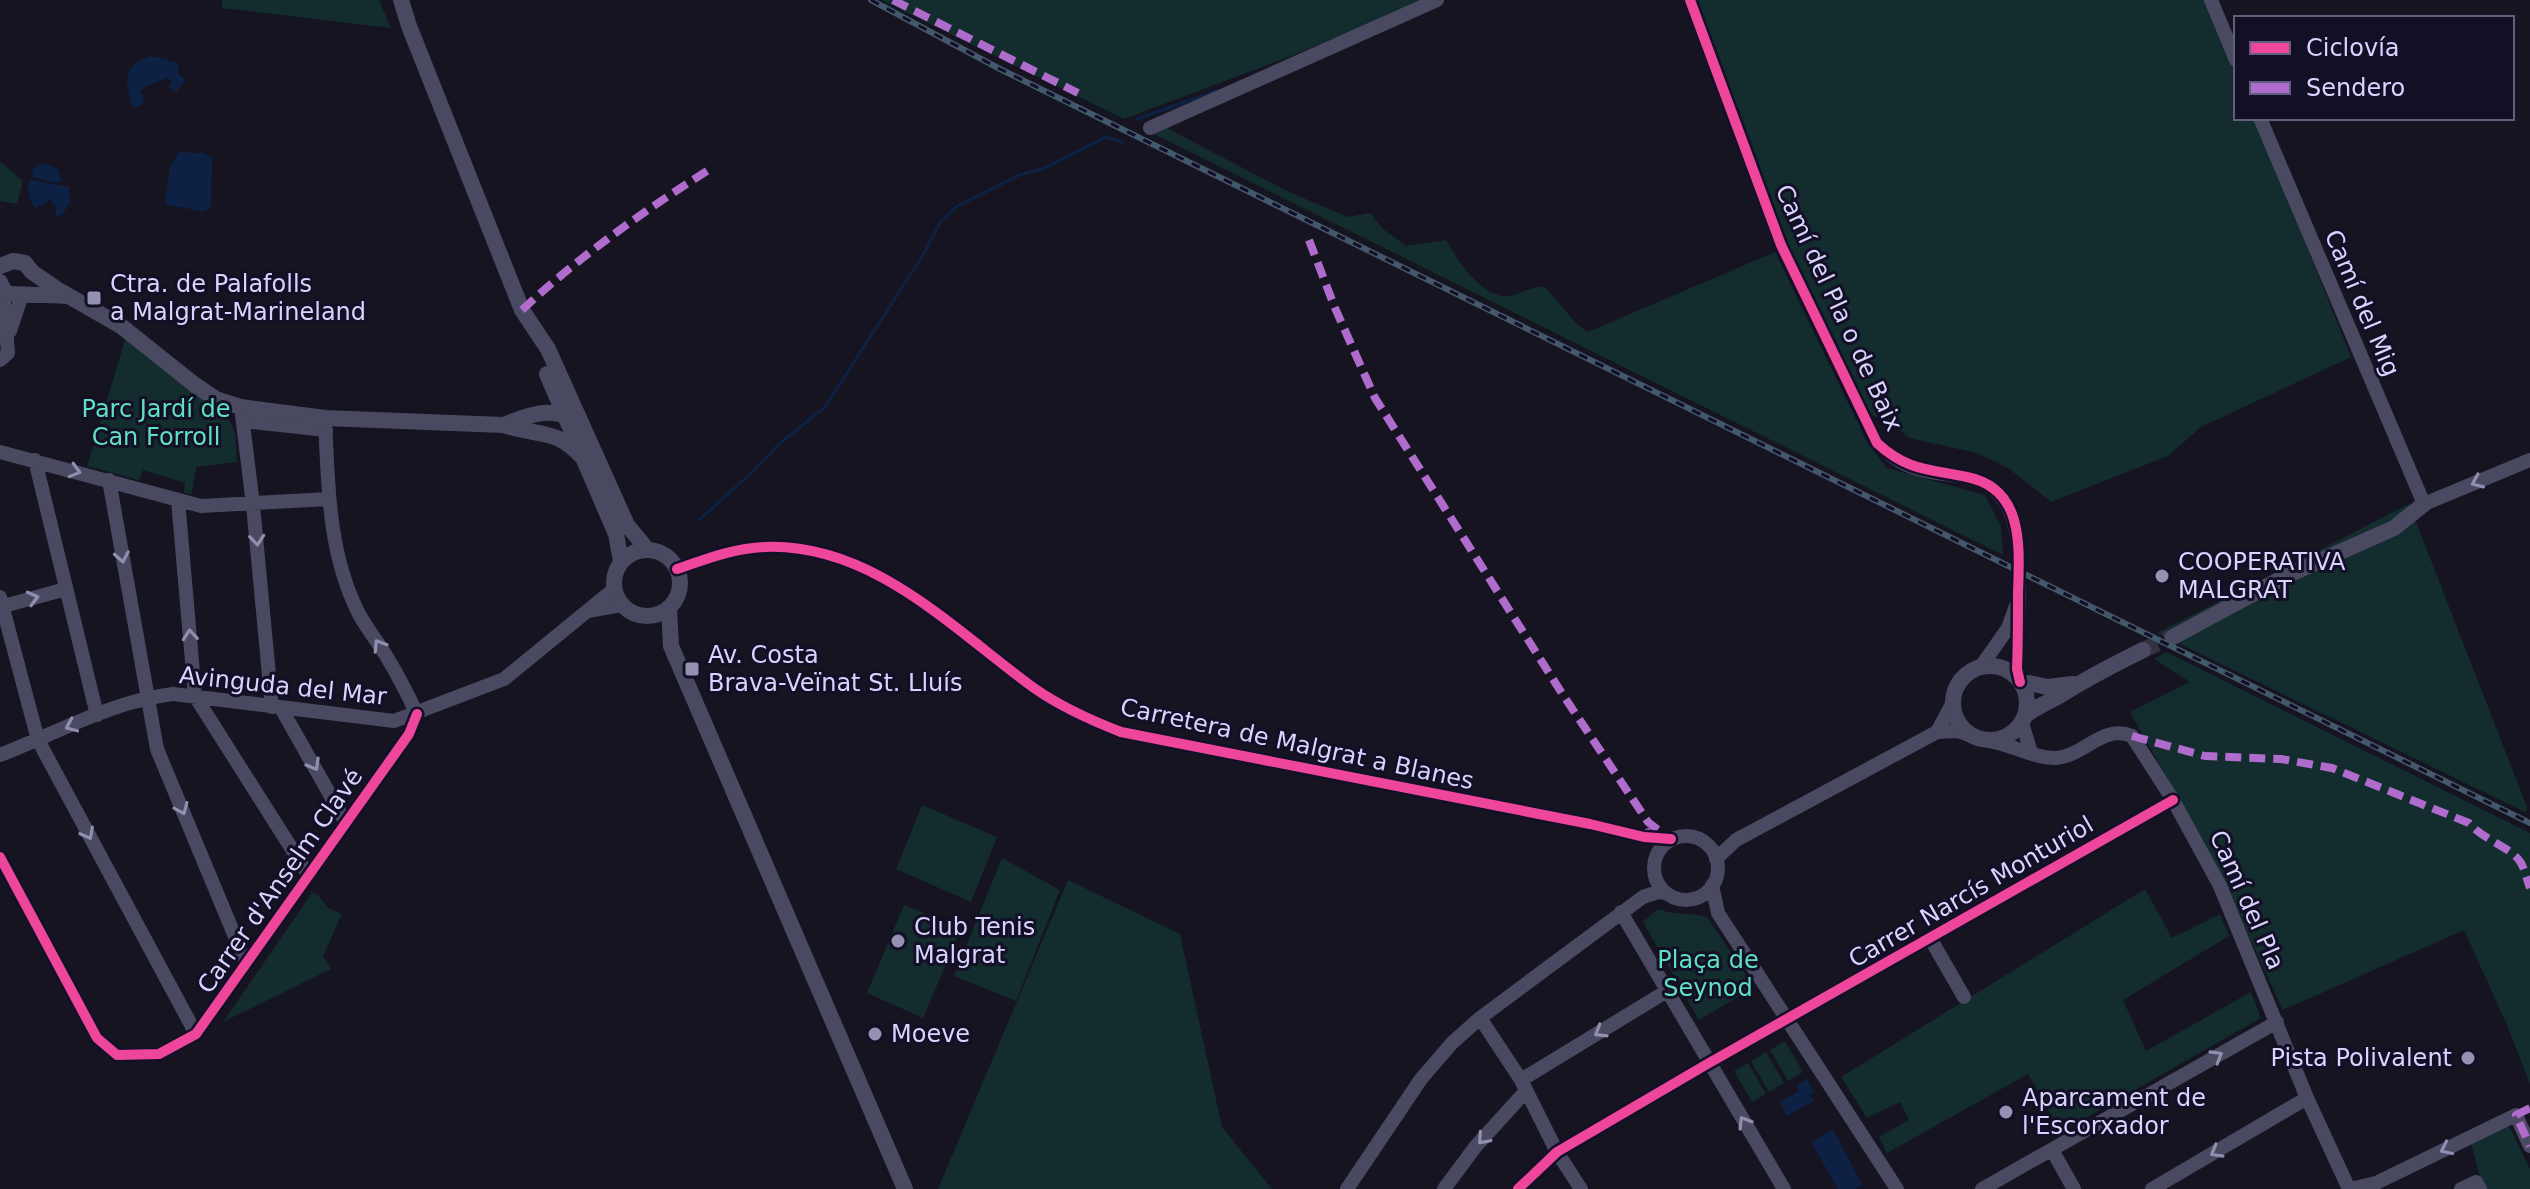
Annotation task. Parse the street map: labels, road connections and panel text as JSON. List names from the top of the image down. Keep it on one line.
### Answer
{"streets":{"street":["Camí del Mig","Camí del Pla o de Baix","Avinguda del Mar","Carretera de Malgrat a Blanes","Carrer d'Anselm Clavé","Carrer Narcís Monturiol","Camí del Pla"]},"crossings":[["Avinguda del Mar","Carretera de Malgrat a Blanes"],["Avinguda del Mar","Carrer d'Anselm Clavé"],["Carrer Narcís Monturiol","Camí del Pla"]],"parks":["Parc Jardí de Can Forroll","Plaça de Seynod"],"places":{"transit":["Ctra. de Palafolls a Malgrat-Marineland","Av. Costa Brava-Veïnat St. Lluís"],"other":["COOPERATIVA MALGRAT","Club Tenis Malgrat","Moeve","Pista Polivalent","Aparcament de l'Escorxador"]},"legend":["Ciclovía","Sendero"]}
